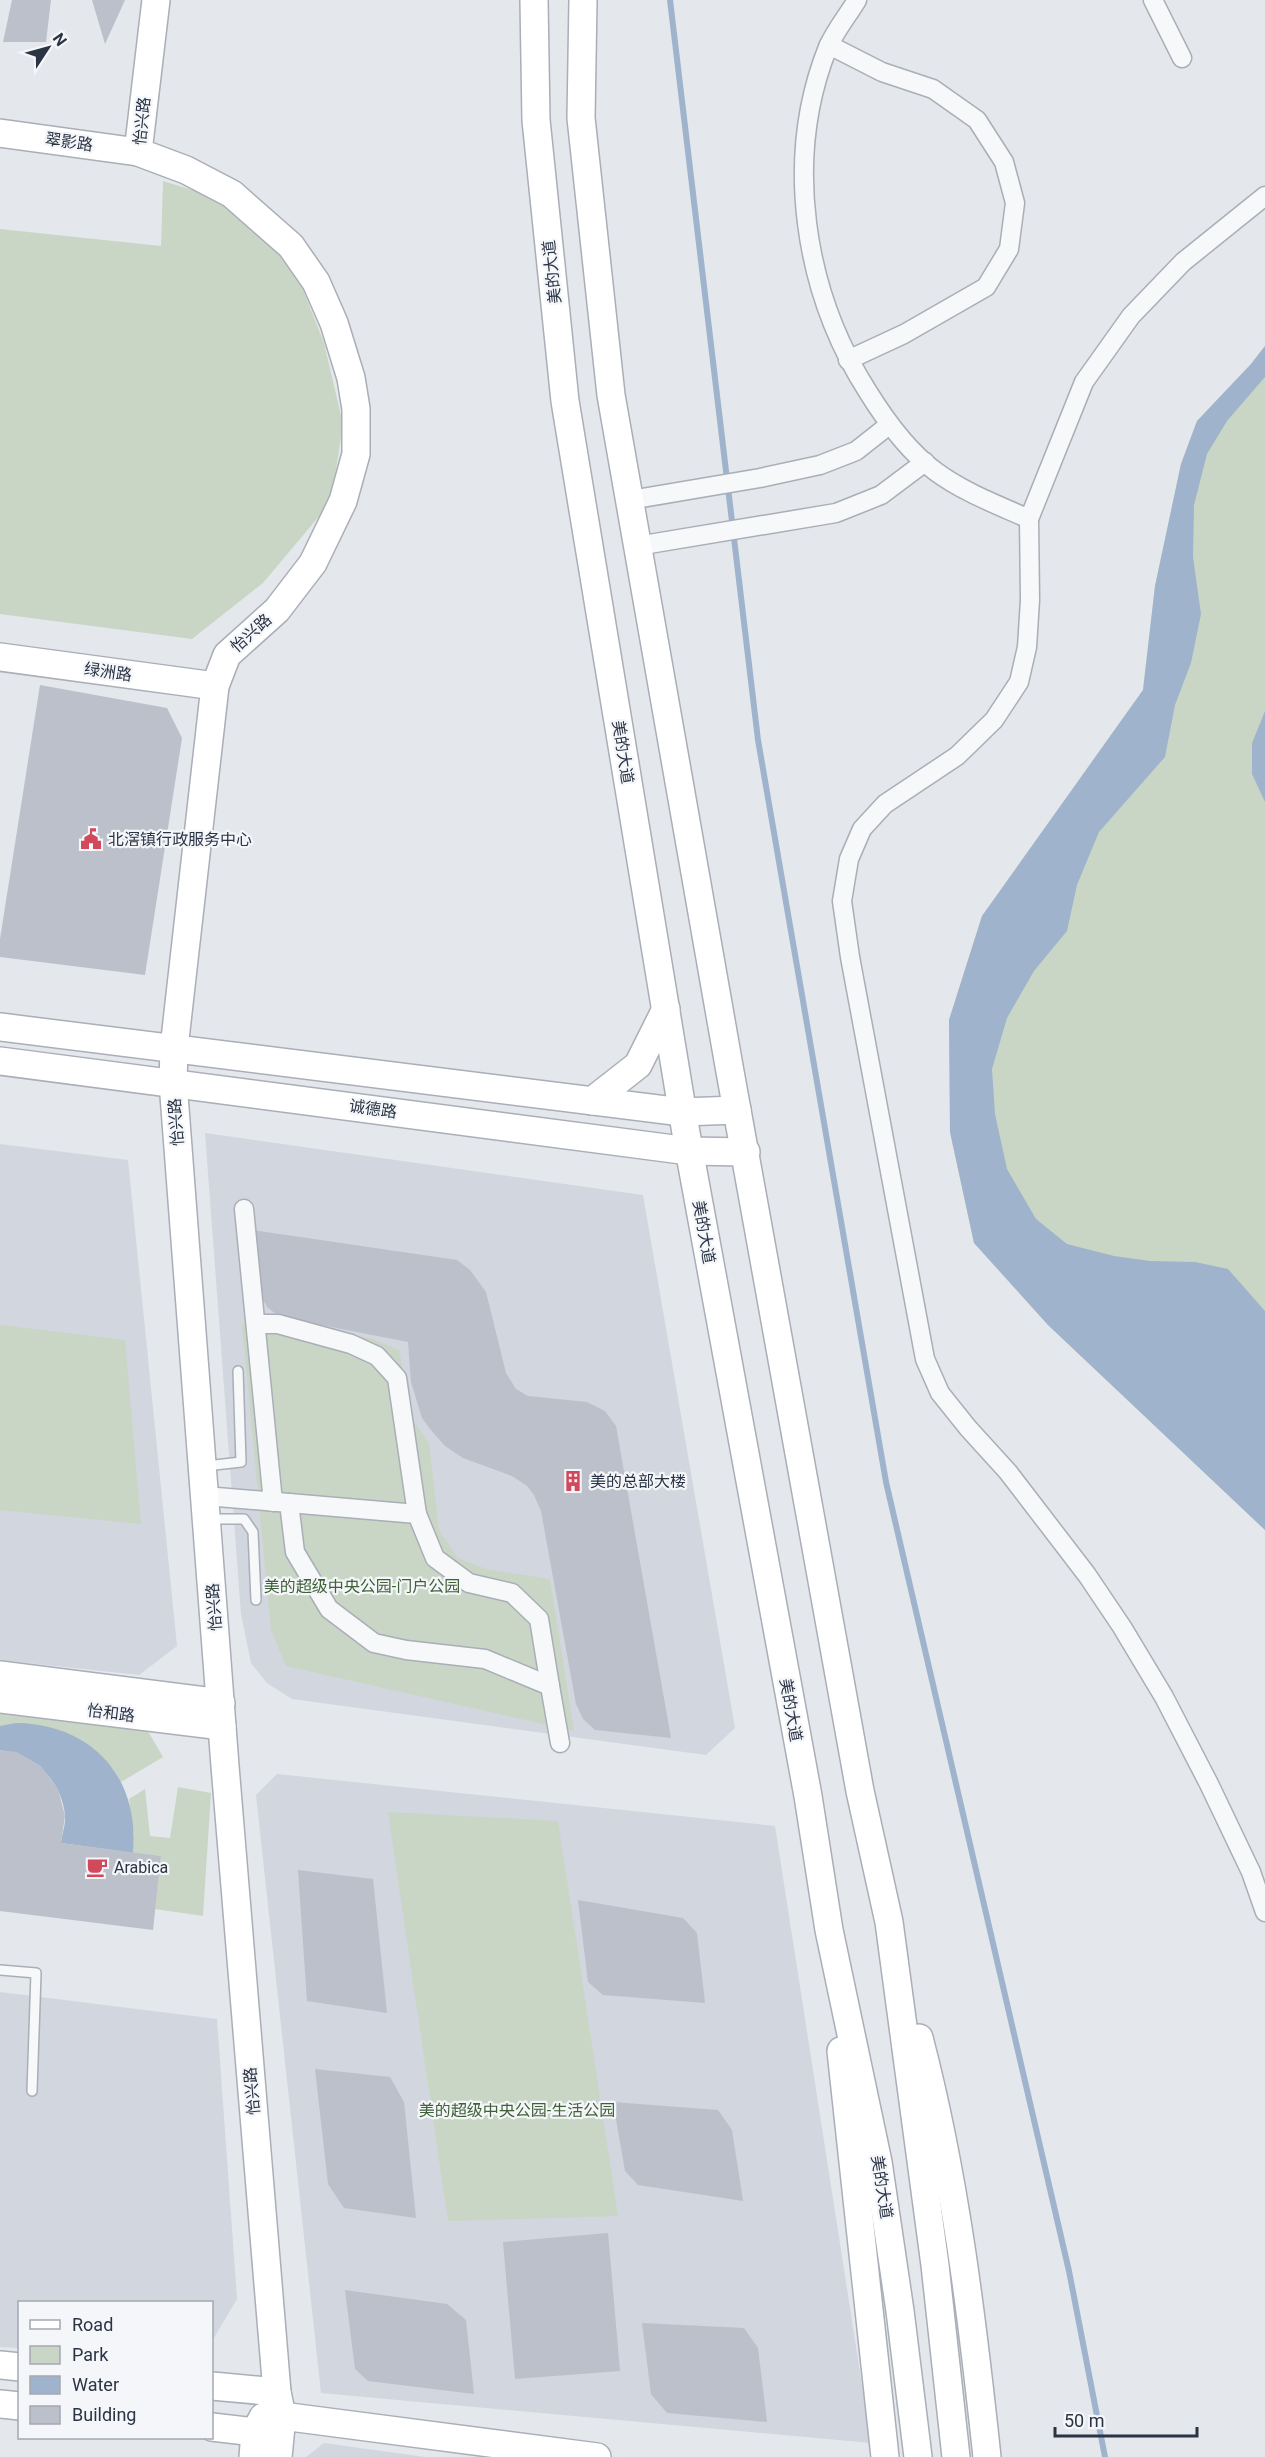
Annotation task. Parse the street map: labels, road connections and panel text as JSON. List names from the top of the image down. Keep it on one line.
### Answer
{"streets":{"main road":["怡兴路","翠影路","美的大道","绿洲路","诚德路","怡和路"]},"crossings":[["怡兴路","翠影路"],["怡兴路","绿洲路"],["怡兴路","诚德路"],["怡兴路","怡和路"],["美的大道","诚德路"]],"parks":["美的超级中央公园-门户公园","美的超级中央公园-生活公园"],"places":{"public building":["北滘镇行政服务中心"],"building":["美的总部大楼"],"cafe":["Arabica"]},"legend":["Road","Park","Water","Building"],"scale_bar":"50 m","north":"top right"}
